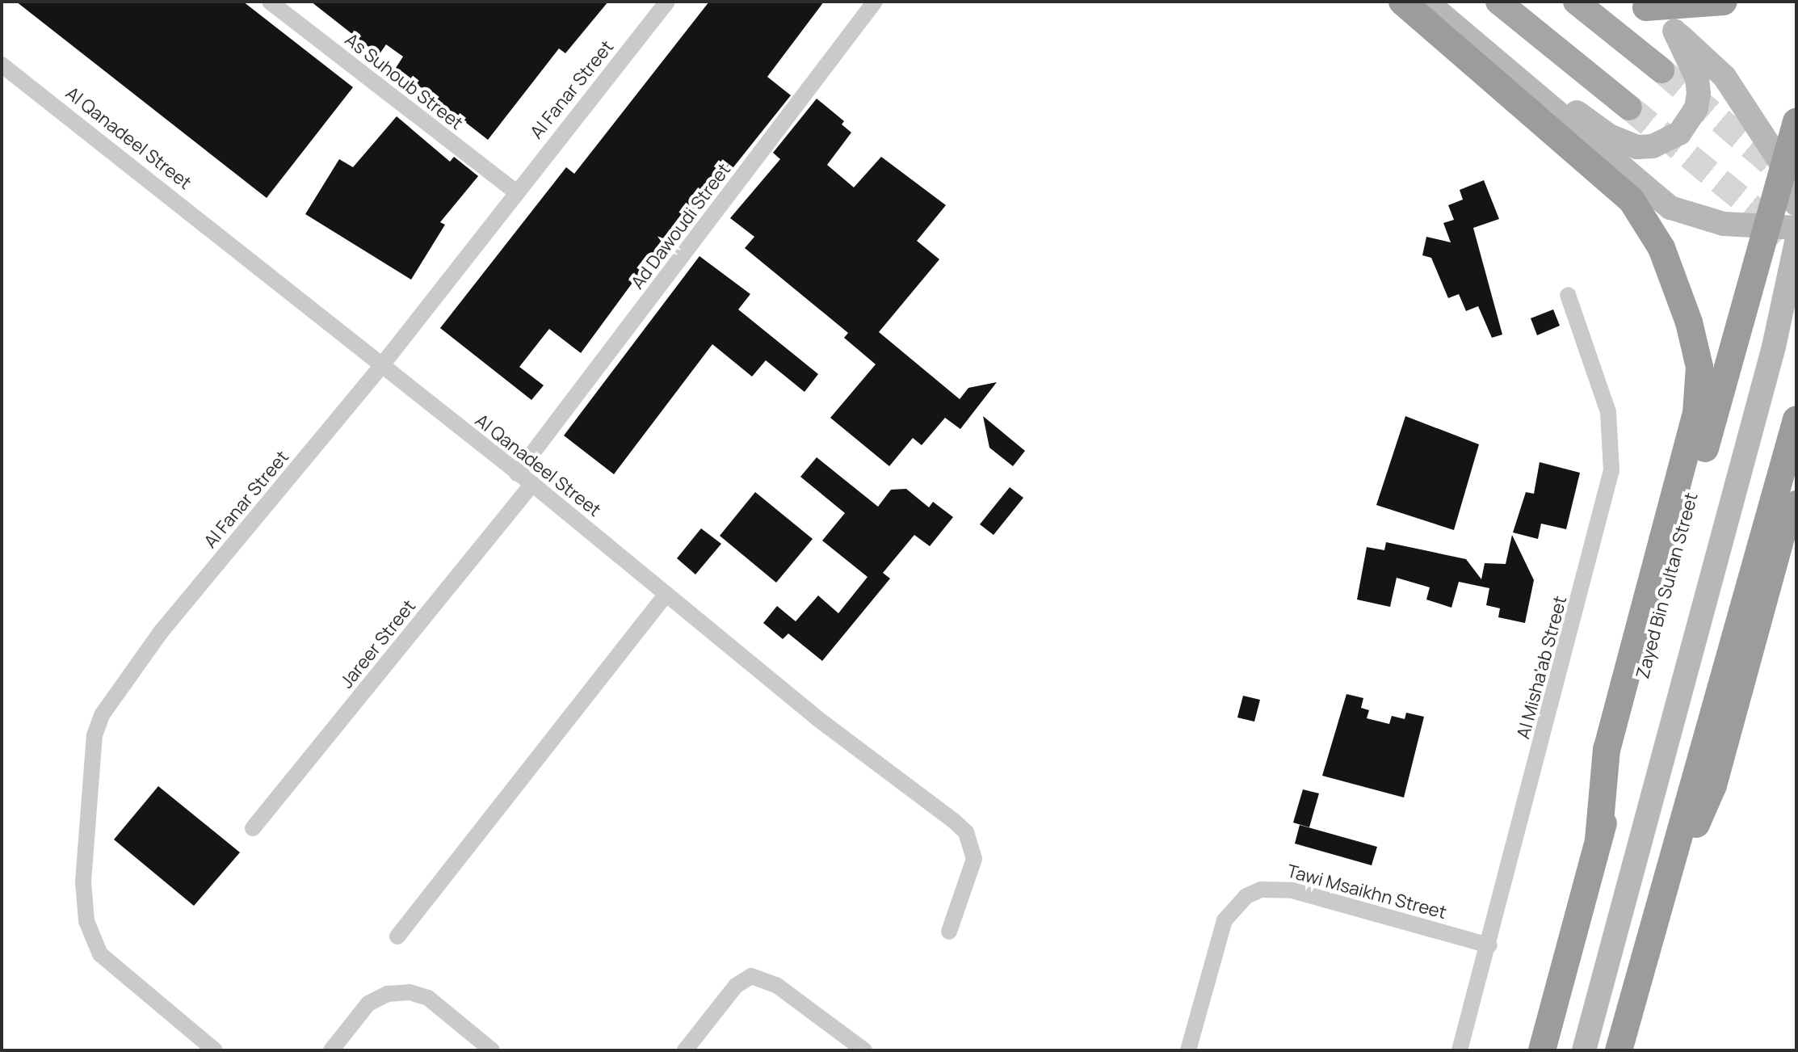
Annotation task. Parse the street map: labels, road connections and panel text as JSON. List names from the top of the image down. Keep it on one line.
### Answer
{"streets":{"highway":["Zayed Bin Sultan Street"],"street":["As Suhoub Street","Al Fanar Street","Al Qanadeel Street","Ad Dawoudi Street","Jareer Street","Al Misha'ab Street","Tawi Msaikhn Street"]},"crossings":[["As Suhoub Street","Al Fanar Street"],["Al Fanar Street","Al Qanadeel Street"],["Al Qanadeel Street","Ad Dawoudi Street"],["Al Qanadeel Street","Jareer Street"],["Al Misha'ab Street","Tawi Msaikhn Street"]]}
